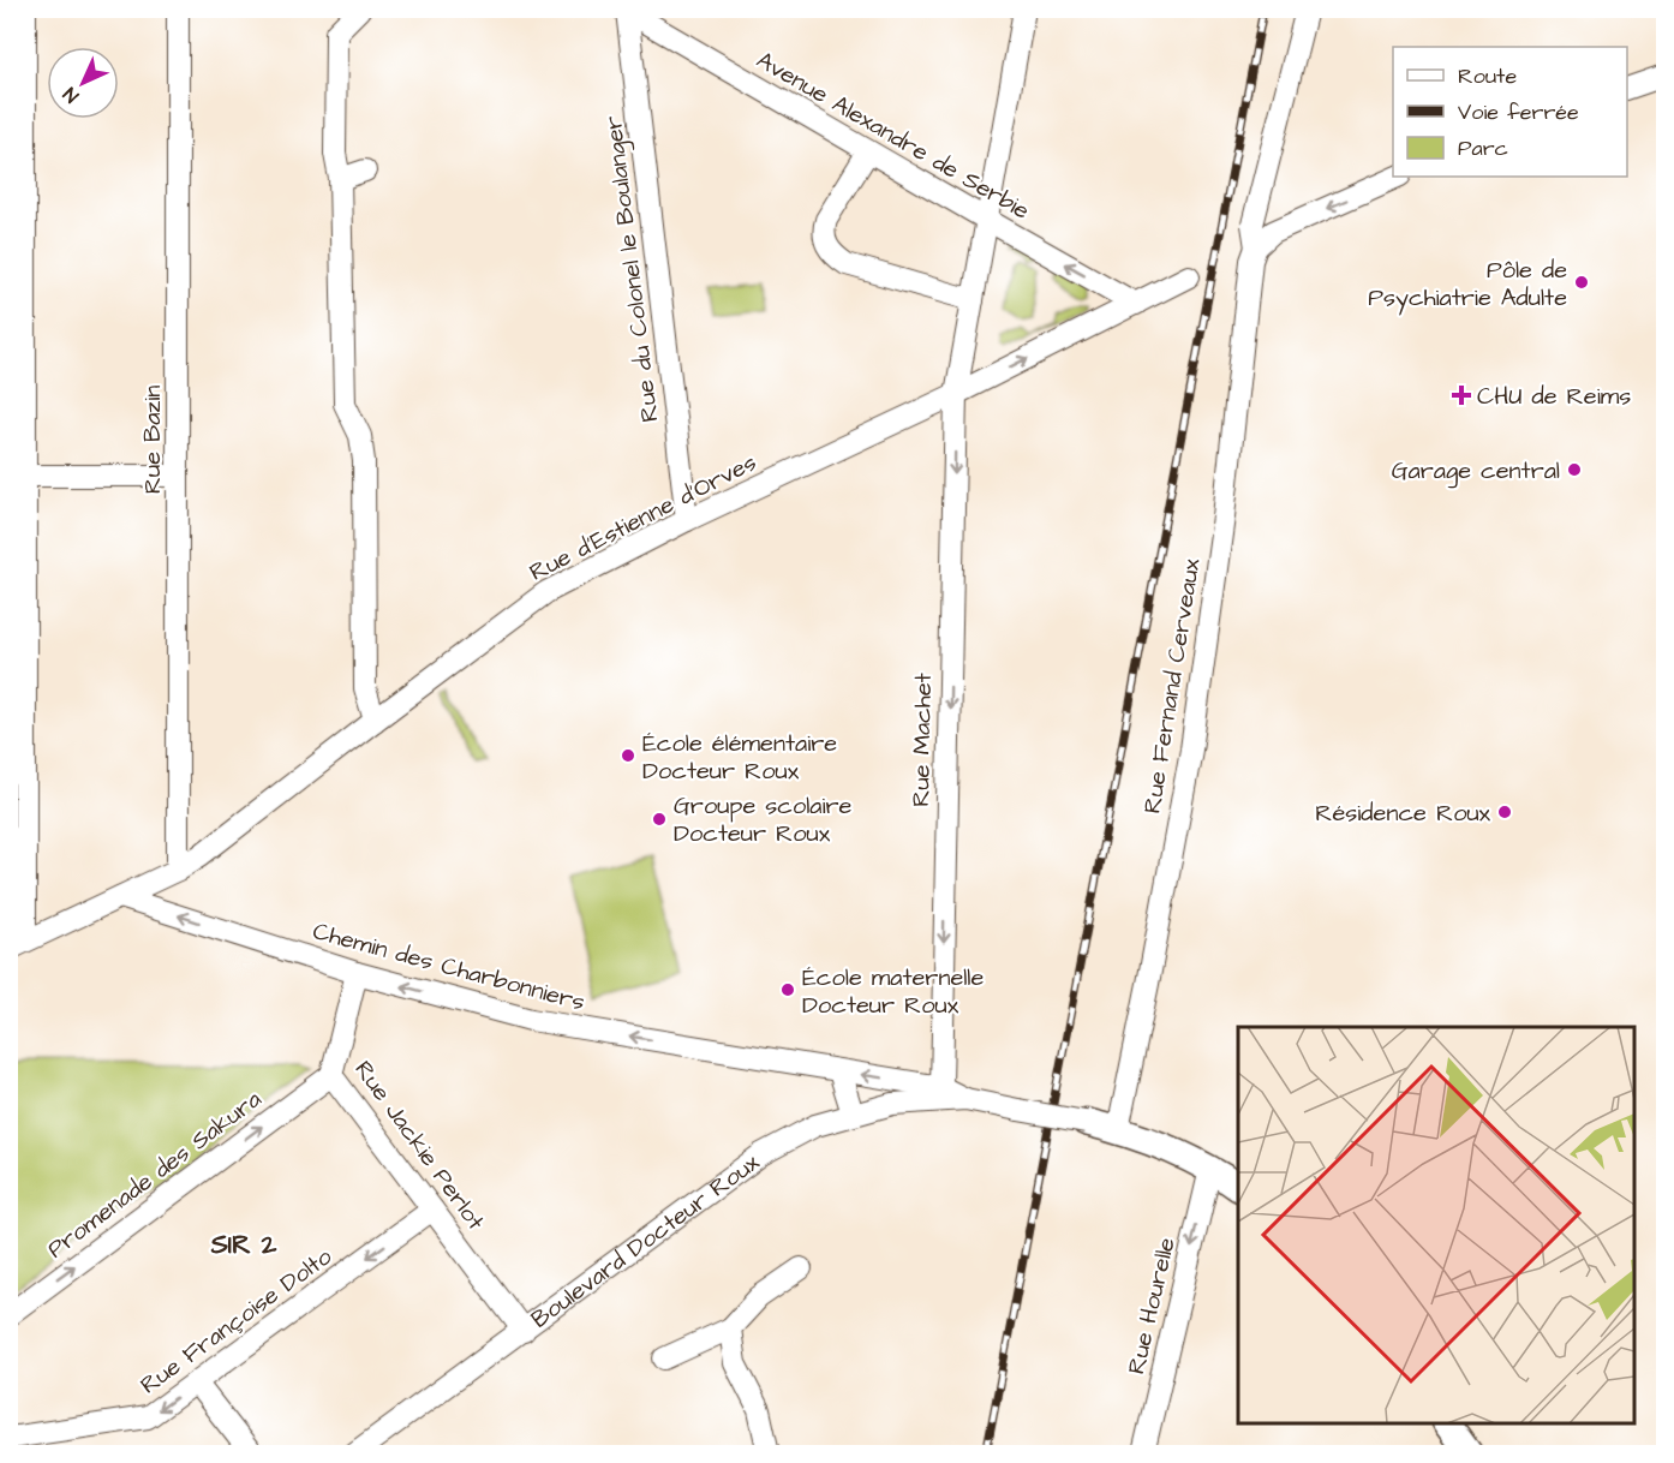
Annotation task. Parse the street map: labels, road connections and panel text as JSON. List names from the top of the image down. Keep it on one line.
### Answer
{"streets":{"street":["Avenue Alexandre de Serbie","Rue du Colonel le Boulanger","Rue Bazin","Rue d'Estienne d'Orves","Rue Fernand Cerveaux","Rue Machet","Chemin des Charbonniers","Rue Jackie Perlot","Promenade des Sakura","Boulevard Docteur Roux","Rue Hourelle","Rue Françoise Dolto"]},"crossings":[["Avenue Alexandre de Serbie","Rue du Colonel le Boulanger"],["Avenue Alexandre de Serbie","Rue d'Estienne d'Orves"],["Avenue Alexandre de Serbie","Rue Machet"],["Rue du Colonel le Boulanger","Rue d'Estienne d'Orves"],["Rue Bazin","Rue d'Estienne d'Orves"],["Rue d'Estienne d'Orves","Rue Machet"],["Rue d'Estienne d'Orves","Chemin des Charbonniers"],["Rue Fernand Cerveaux","Boulevard Docteur Roux"],["Rue Machet","Chemin des Charbonniers"],["Rue Machet","Boulevard Docteur Roux"],["Chemin des Charbonniers","Rue Jackie Perlot"],["Chemin des Charbonniers","Boulevard Docteur Roux"],["Rue Jackie Perlot","Promenade des Sakura"],["Rue Jackie Perlot","Boulevard Docteur Roux"],["Rue Jackie Perlot","Rue Françoise Dolto"],["Boulevard Docteur Roux","Rue Hourelle"]],"one_way":["Rue Machet","Chemin des Charbonniers","Promenade des Sakura","Rue Hourelle","Rue Françoise Dolto"],"districts":["SIR 2"],"places":{"other":["Pôle de Psychiatrie Adulte","Garage central","École élémentaire Docteur Roux","Résidence Roux","Groupe scolaire Docteur Roux","École maternelle Docteur Roux"],"health":["CHU de Reims"]},"legend":["Route","Voie ferrée","Parc"],"north":"bottom left"}
